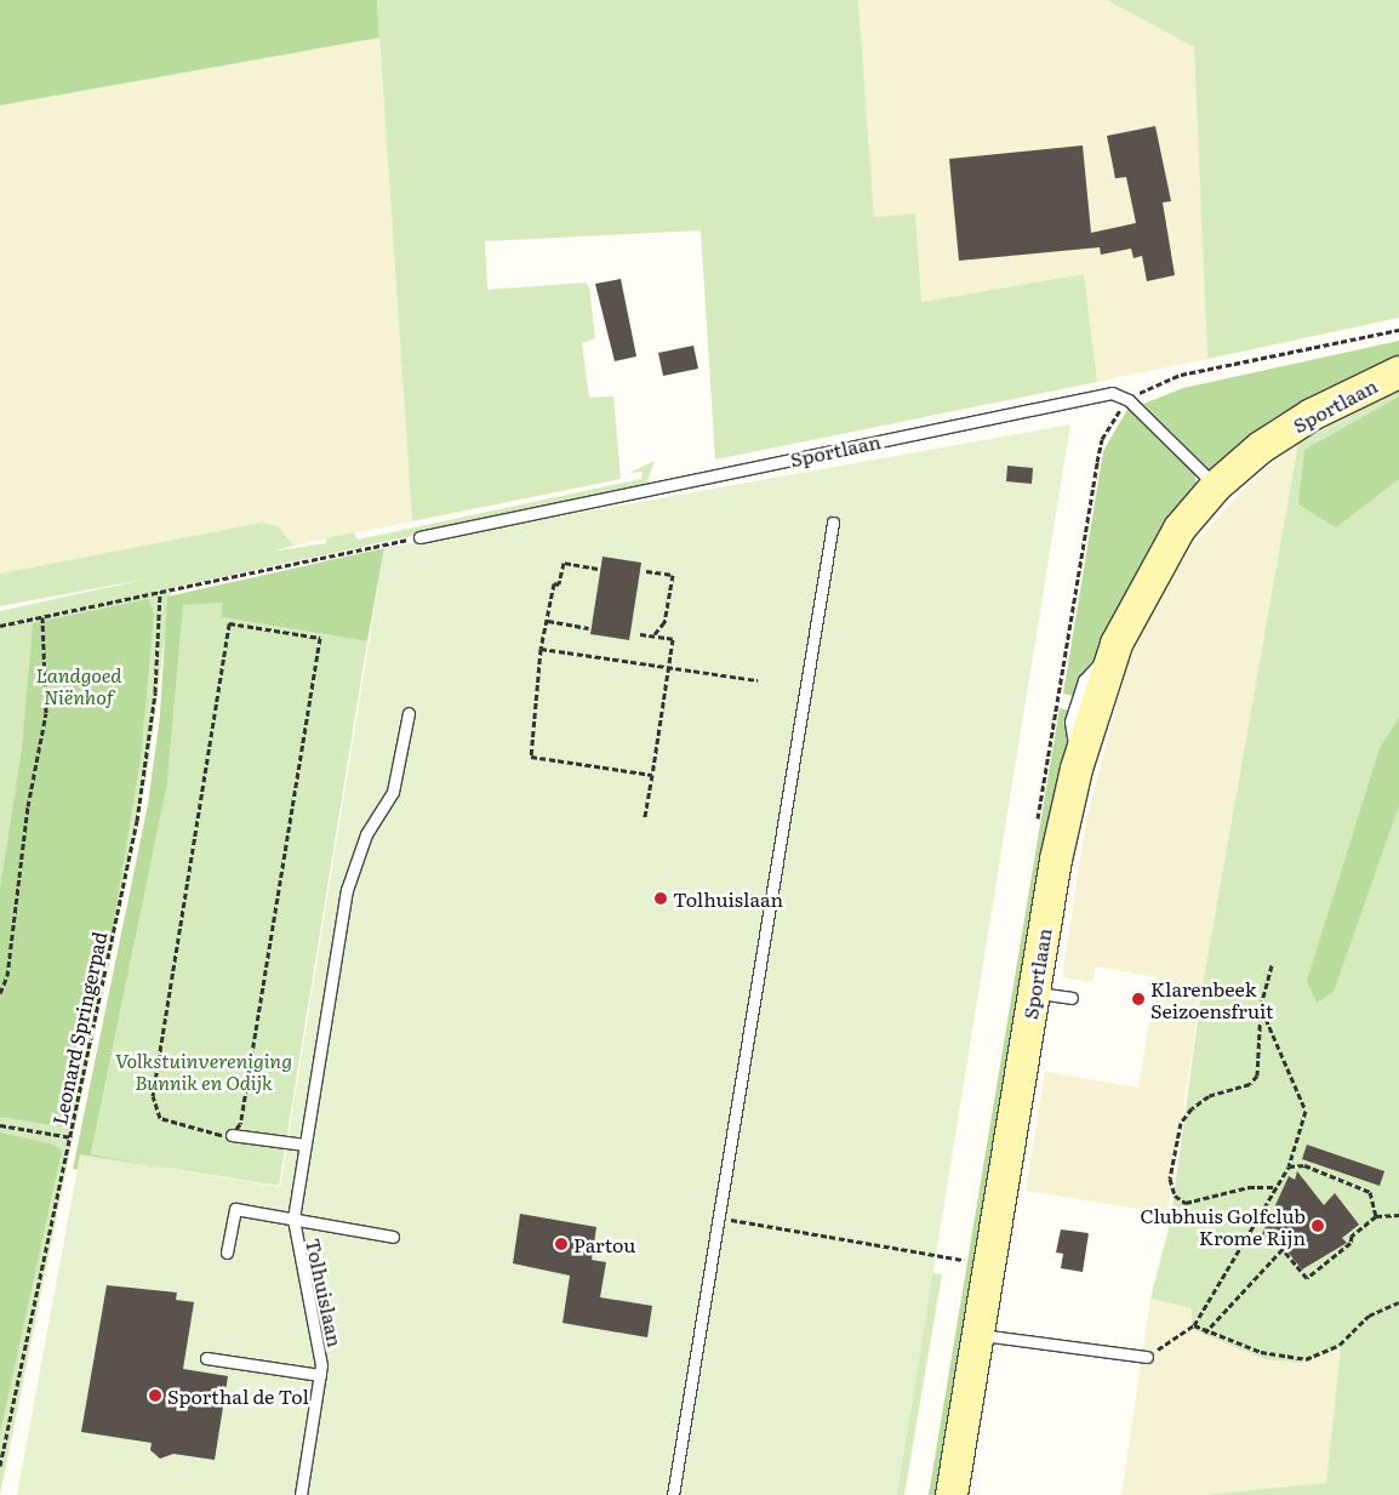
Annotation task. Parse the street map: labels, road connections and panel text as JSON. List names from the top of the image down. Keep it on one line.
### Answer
{"streets":{"street":["Sportlaan"],"lane":["Tolhuislaan"],"path":["Leonard Springerpad"]},"parks":["Landgoed Niënhof","Volkstuinvereniging Bunnik en Odijk"],"places":["Tolhuislaan","Klarenbeek Seizoensfruit","Clubhuis Golfclub Krome Rijn","Partou","Sporthal de Tol"]}
